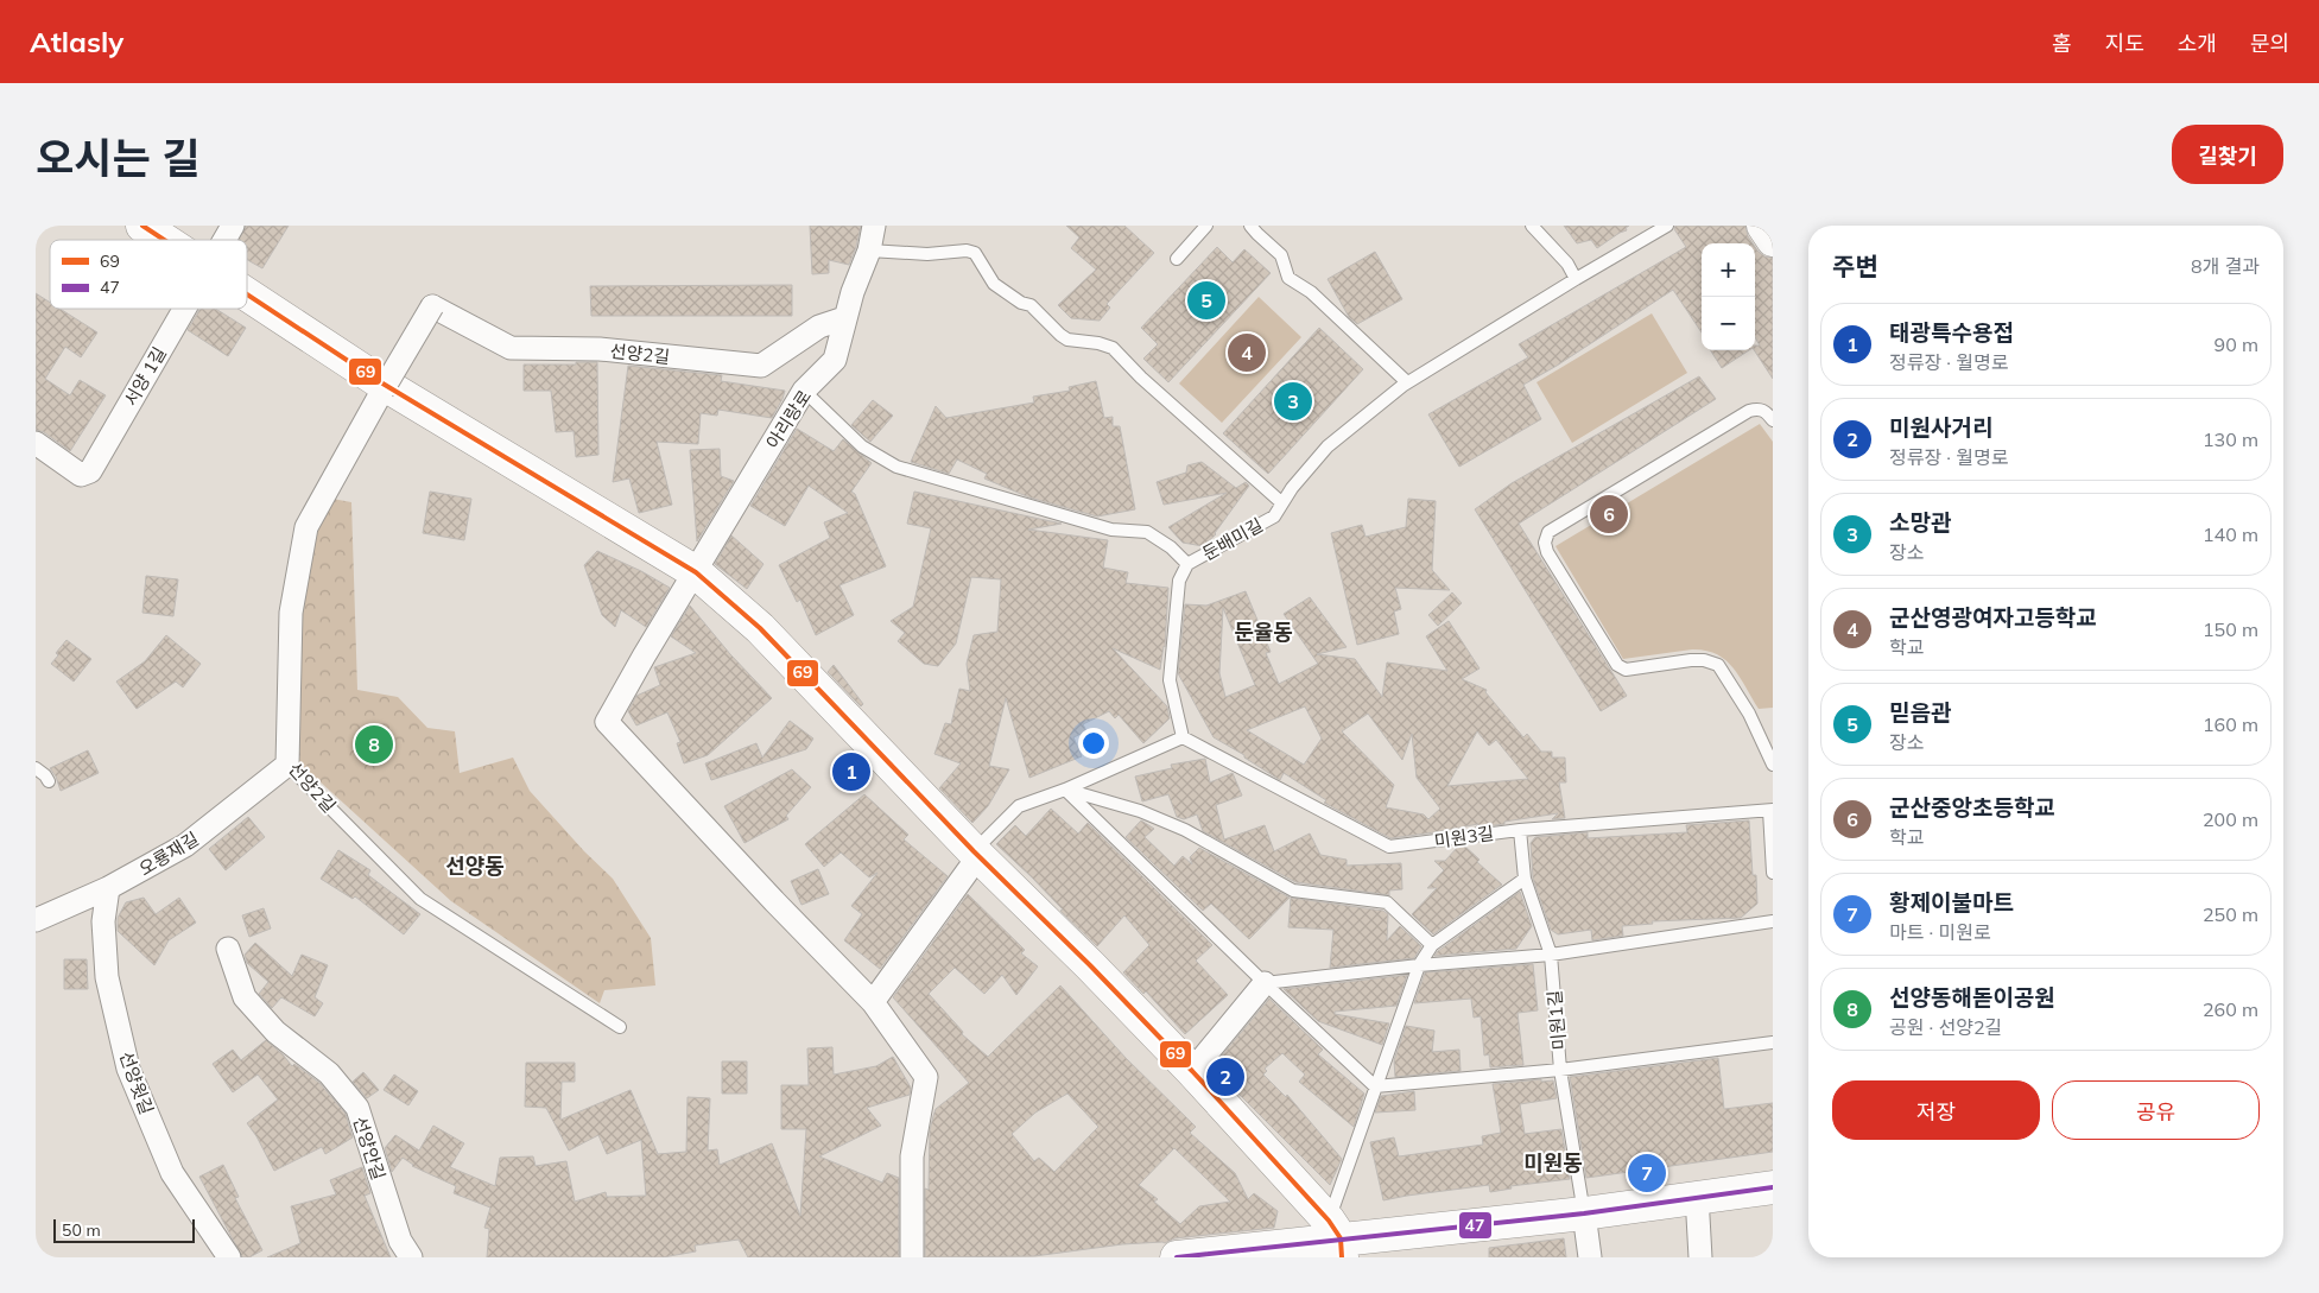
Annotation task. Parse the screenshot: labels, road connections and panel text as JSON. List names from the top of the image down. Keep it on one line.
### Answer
{"streets":{"street":["선양2길","서양 1길","아리랑로","오룡재길","선양윗길","선양안길"],"lane":["둔배미길","미원3길","미원1길"]},"crossings":[["선양2길","아리랑로"],["선양2길","오룡재길"],["둔배미길","미원3길"],["미원3길","미원1길"],["오룡재길","선양윗길"]],"districts":["둔율동","선양동","미원동"],"lines":["transit line 69","transit line 47"],"legend":["69","47"],"scale_bar":"50 m","page":{"header":"Atlasly","nav":["홈","지도","소개","문의"],"title":"오시는 길","buttons":["길찾기",["저장","공유"]],"heading":["주변","8개 결과"],"map_buttons":["+","−"],"pins":["5","4","3","6","8","1","2","7"],"list":[{"mark":"1","name":"태광특수용접","note":"정류장 · 월명로","value":"90 m"},{"mark":"2","name":"미원사거리","note":"정류장 · 월명로","value":"130 m"},{"mark":"3","name":"소망관","note":"장소","value":"140 m"},{"mark":"4","name":"군산영광여자고등학교","note":"학교","value":"150 m"},{"mark":"5","name":"믿음관","note":"장소","value":"160 m"},{"mark":"6","name":"군산중앙초등학교","note":"학교","value":"200 m"},{"mark":"7","name":"황제이불마트","note":"마트 · 미원로","value":"250 m"},{"mark":"8","name":"선양동해돋이공원","note":"공원 · 선양2길","value":"260 m"}],"scale":"50 m"}}
